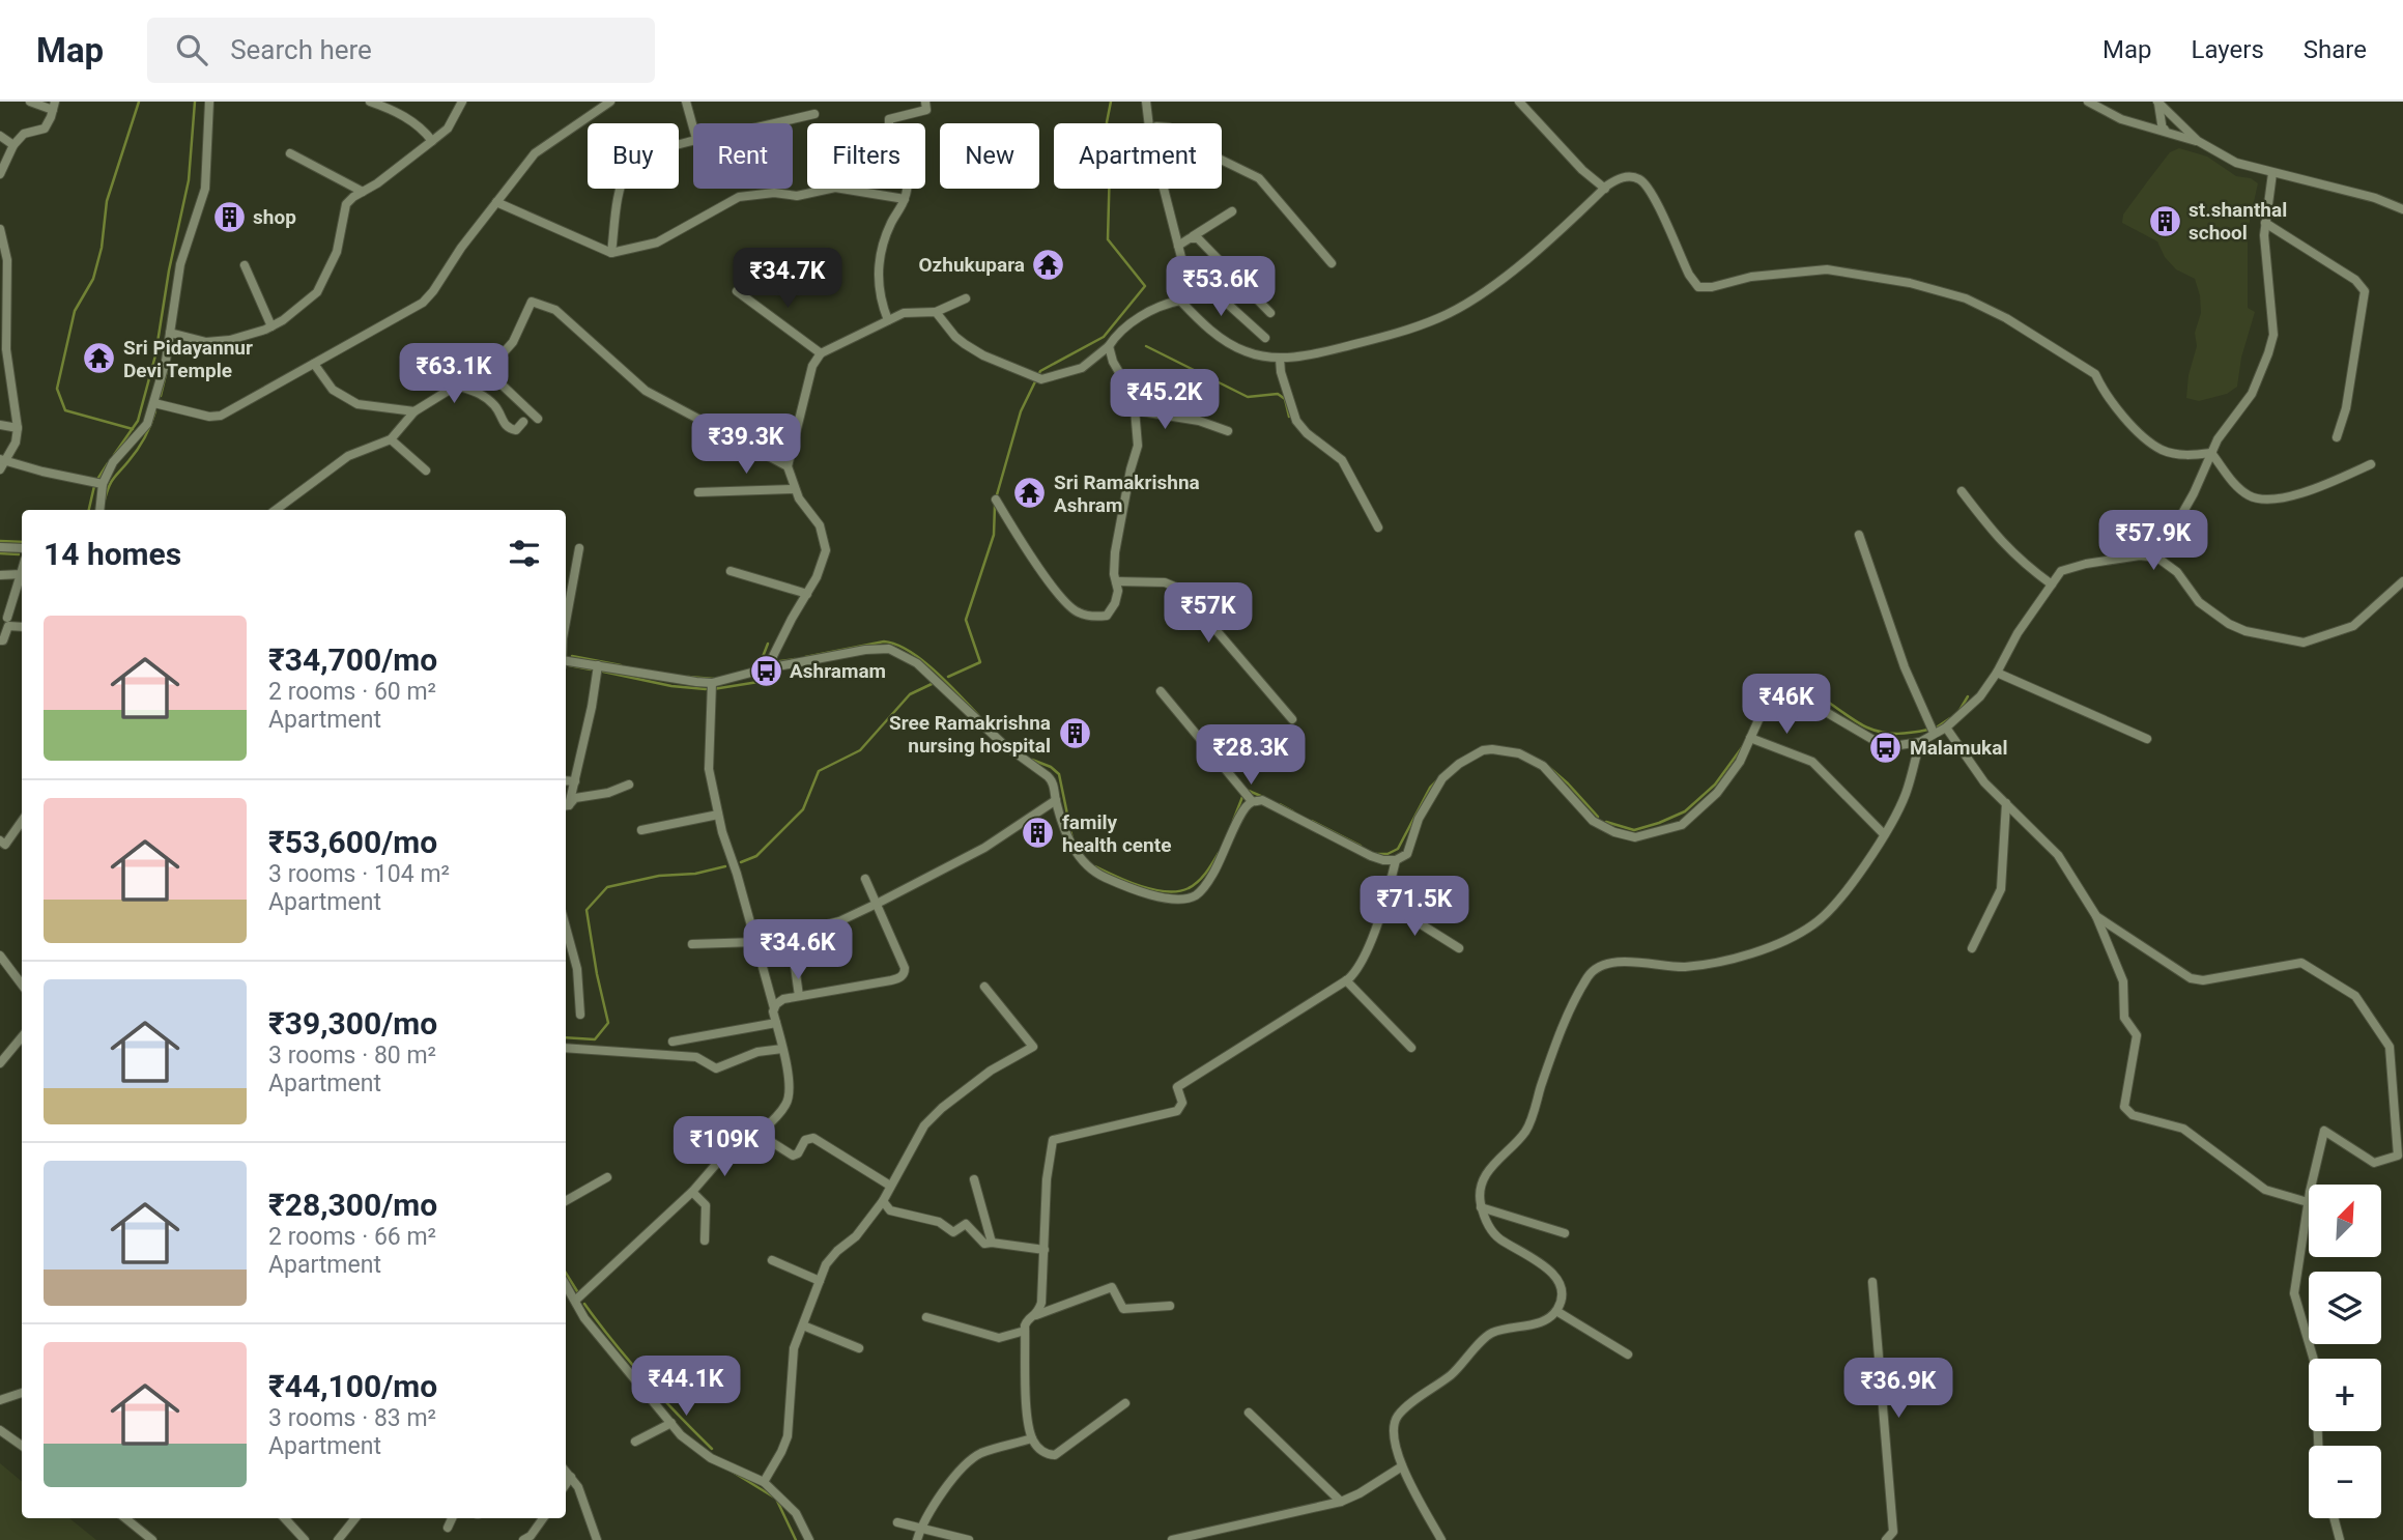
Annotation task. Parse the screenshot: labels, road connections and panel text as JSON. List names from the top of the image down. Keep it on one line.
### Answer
{"places":{"building":["shop","st.shanthal school","Sree Ramakrishna nursing hospital","family health cente"],"temple":["Ozhukupara","Sri Pidayannur Devi Temple","Sri Ramakrishna Ashram"],"bus stop":["Ashramam","Malamukal"]},"north":"top right","page":{"header":"Map","search":"Search here","nav":["Map","Layers","Share"],"chip":["Buy","Rent","Filters","New","Apartment"],"price":["₹34.7K","₹53.6K","₹63.1K","₹45.2K","₹39.3K","₹57.9K","₹57K","₹46K","₹28.3K","₹71.5K","₹34.6K","₹109K","₹44.1K","₹36.9K"],"heading":"14 homes","list":[{"name":"₹34,700/mo","note":"2 rooms · 60 m² · Apartment"},{"name":"₹53,600/mo","note":"3 rooms · 104 m² · Apartment"},{"name":"₹39,300/mo","note":"3 rooms · 80 m² · Apartment"},{"name":"₹28,300/mo","note":"2 rooms · 66 m² · Apartment"},{"name":"₹44,100/mo","note":"3 rooms · 83 m² · Apartment"}],"map_buttons":["+","−"]}}
